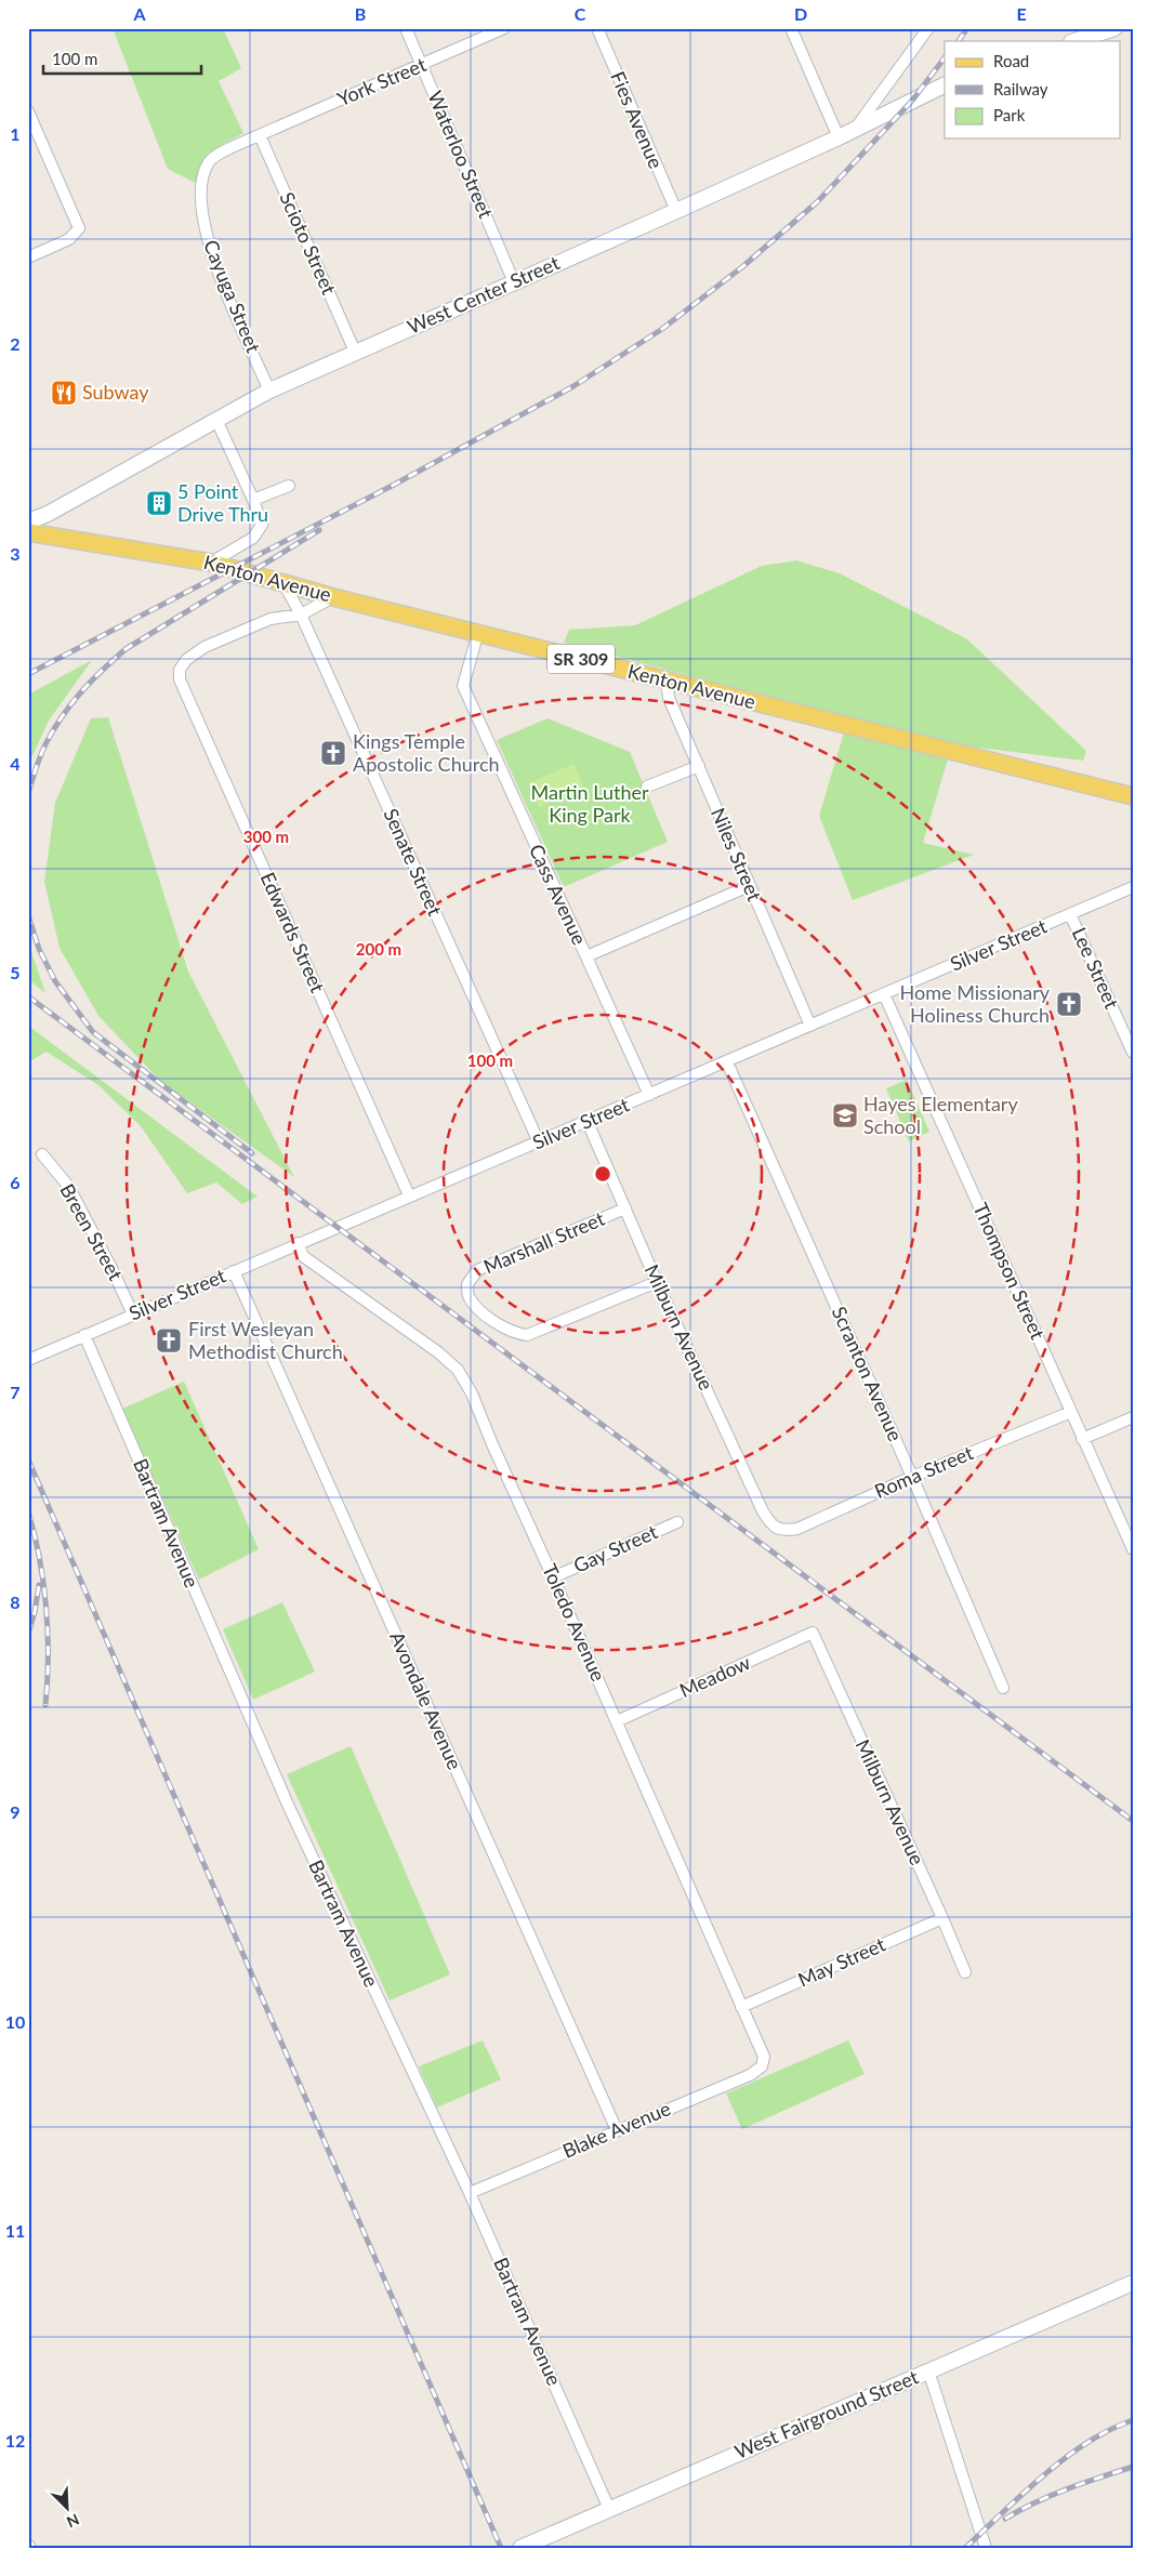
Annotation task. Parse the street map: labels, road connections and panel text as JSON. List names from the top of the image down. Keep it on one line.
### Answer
{"streets":{"main road":["West Center Street","Kenton Avenue","SR 309","West Fairground Street"],"street":["York Street","Fies Avenue","Waterloo Street","Scioto Street","Cayuga Street","Niles Street","Senate Street","Cass Avenue","Edwards Street","Silver Street","Lee Street","Breen Street","Marshall Street","Thompson Street","Milburn Avenue","Scranton Avenue","Roma Street","Bartram Avenue","Gay Street","Toledo Avenue","Meadow","Avondale Avenue","May Street","Blake Avenue"]},"crossings":[["York Street","Waterloo Street"],["York Street","Scioto Street"],["York Street","Cayuga Street"],["Fies Avenue","West Center Street"],["Waterloo Street","West Center Street"],["Scioto Street","West Center Street"],["Scioto Street","Cayuga Street"],["West Center Street","Cayuga Street"],["Kenton Avenue","Niles Street"],["Kenton Avenue","Senate Street"],["Kenton Avenue","Cass Avenue"],["Niles Street","Silver Street"],["Senate Street","Edwards Street"],["Senate Street","Silver Street"],["Cass Avenue","Silver Street"],["Edwards Street","Silver Street"],["Silver Street","Lee Street"],["Silver Street","Breen Street"],["Silver Street","Thompson Street"],["Silver Street","Milburn Avenue"],["Silver Street","Scranton Avenue"],["Silver Street","Bartram Avenue"],["Silver Street","Toledo Avenue"],["Silver Street","Avondale Avenue"],["Marshall Street","Milburn Avenue"],["Thompson Street","Roma Street"],["Milburn Avenue","Roma Street"],["Milburn Avenue","Meadow"],["Milburn Avenue","May Street"],["Scranton Avenue","Roma Street"],["Bartram Avenue","Blake Avenue"],["Bartram Avenue","West Fairground Street"],["Gay Street","Toledo Avenue"],["Toledo Avenue","Meadow"],["Toledo Avenue","May Street"],["Toledo Avenue","Blake Avenue"],["Avondale Avenue","Blake Avenue"]],"parks":["Martin Luther King Park"],"places":{"restaurant":["Subway"],"building":["5 Point Drive Thru"],"church":["Kings Temple Apostolic Church","Home Missionary Holiness Church","First Wesleyan Methodist Church"],"school or university":["Hayes Elementary School"]},"legend":["Road","Railway","Park"],"scale_bar":"100 m","north":"bottom right","grid":{"columns":["A","B","C","D","E"],"rows":["1","2","3","4","5","6","7","8","9","10","11","12"]},"rings":["300 m","200 m","100 m"]}
